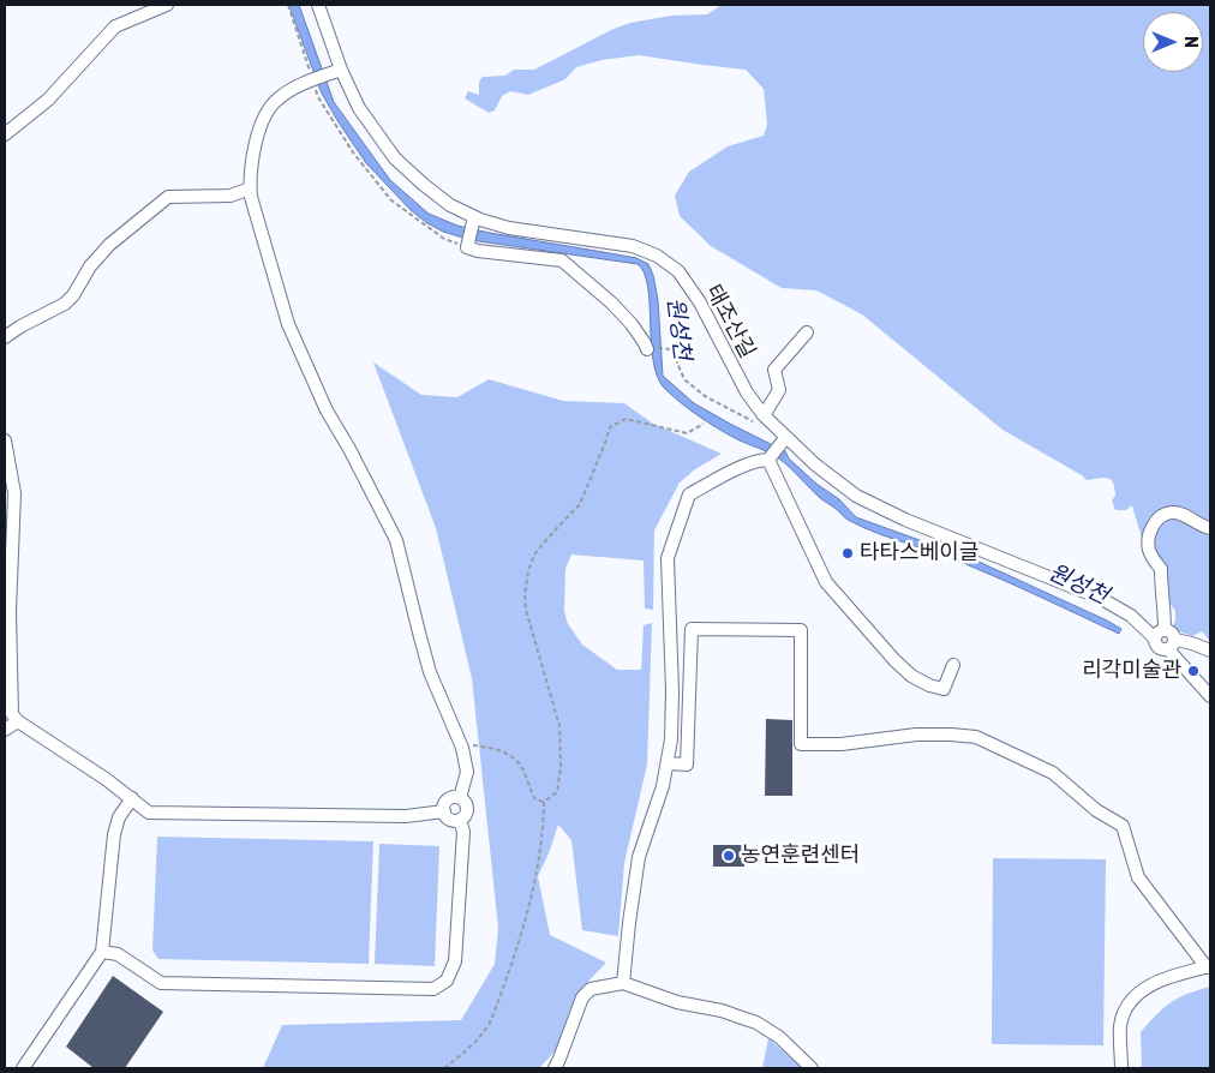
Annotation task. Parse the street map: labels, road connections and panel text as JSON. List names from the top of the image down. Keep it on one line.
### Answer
{"streets":{"street":["태조산길"]},"water":["원성천"],"places":["타타스베이글","리각미술관","농연훈련센터"],"north":"right"}
